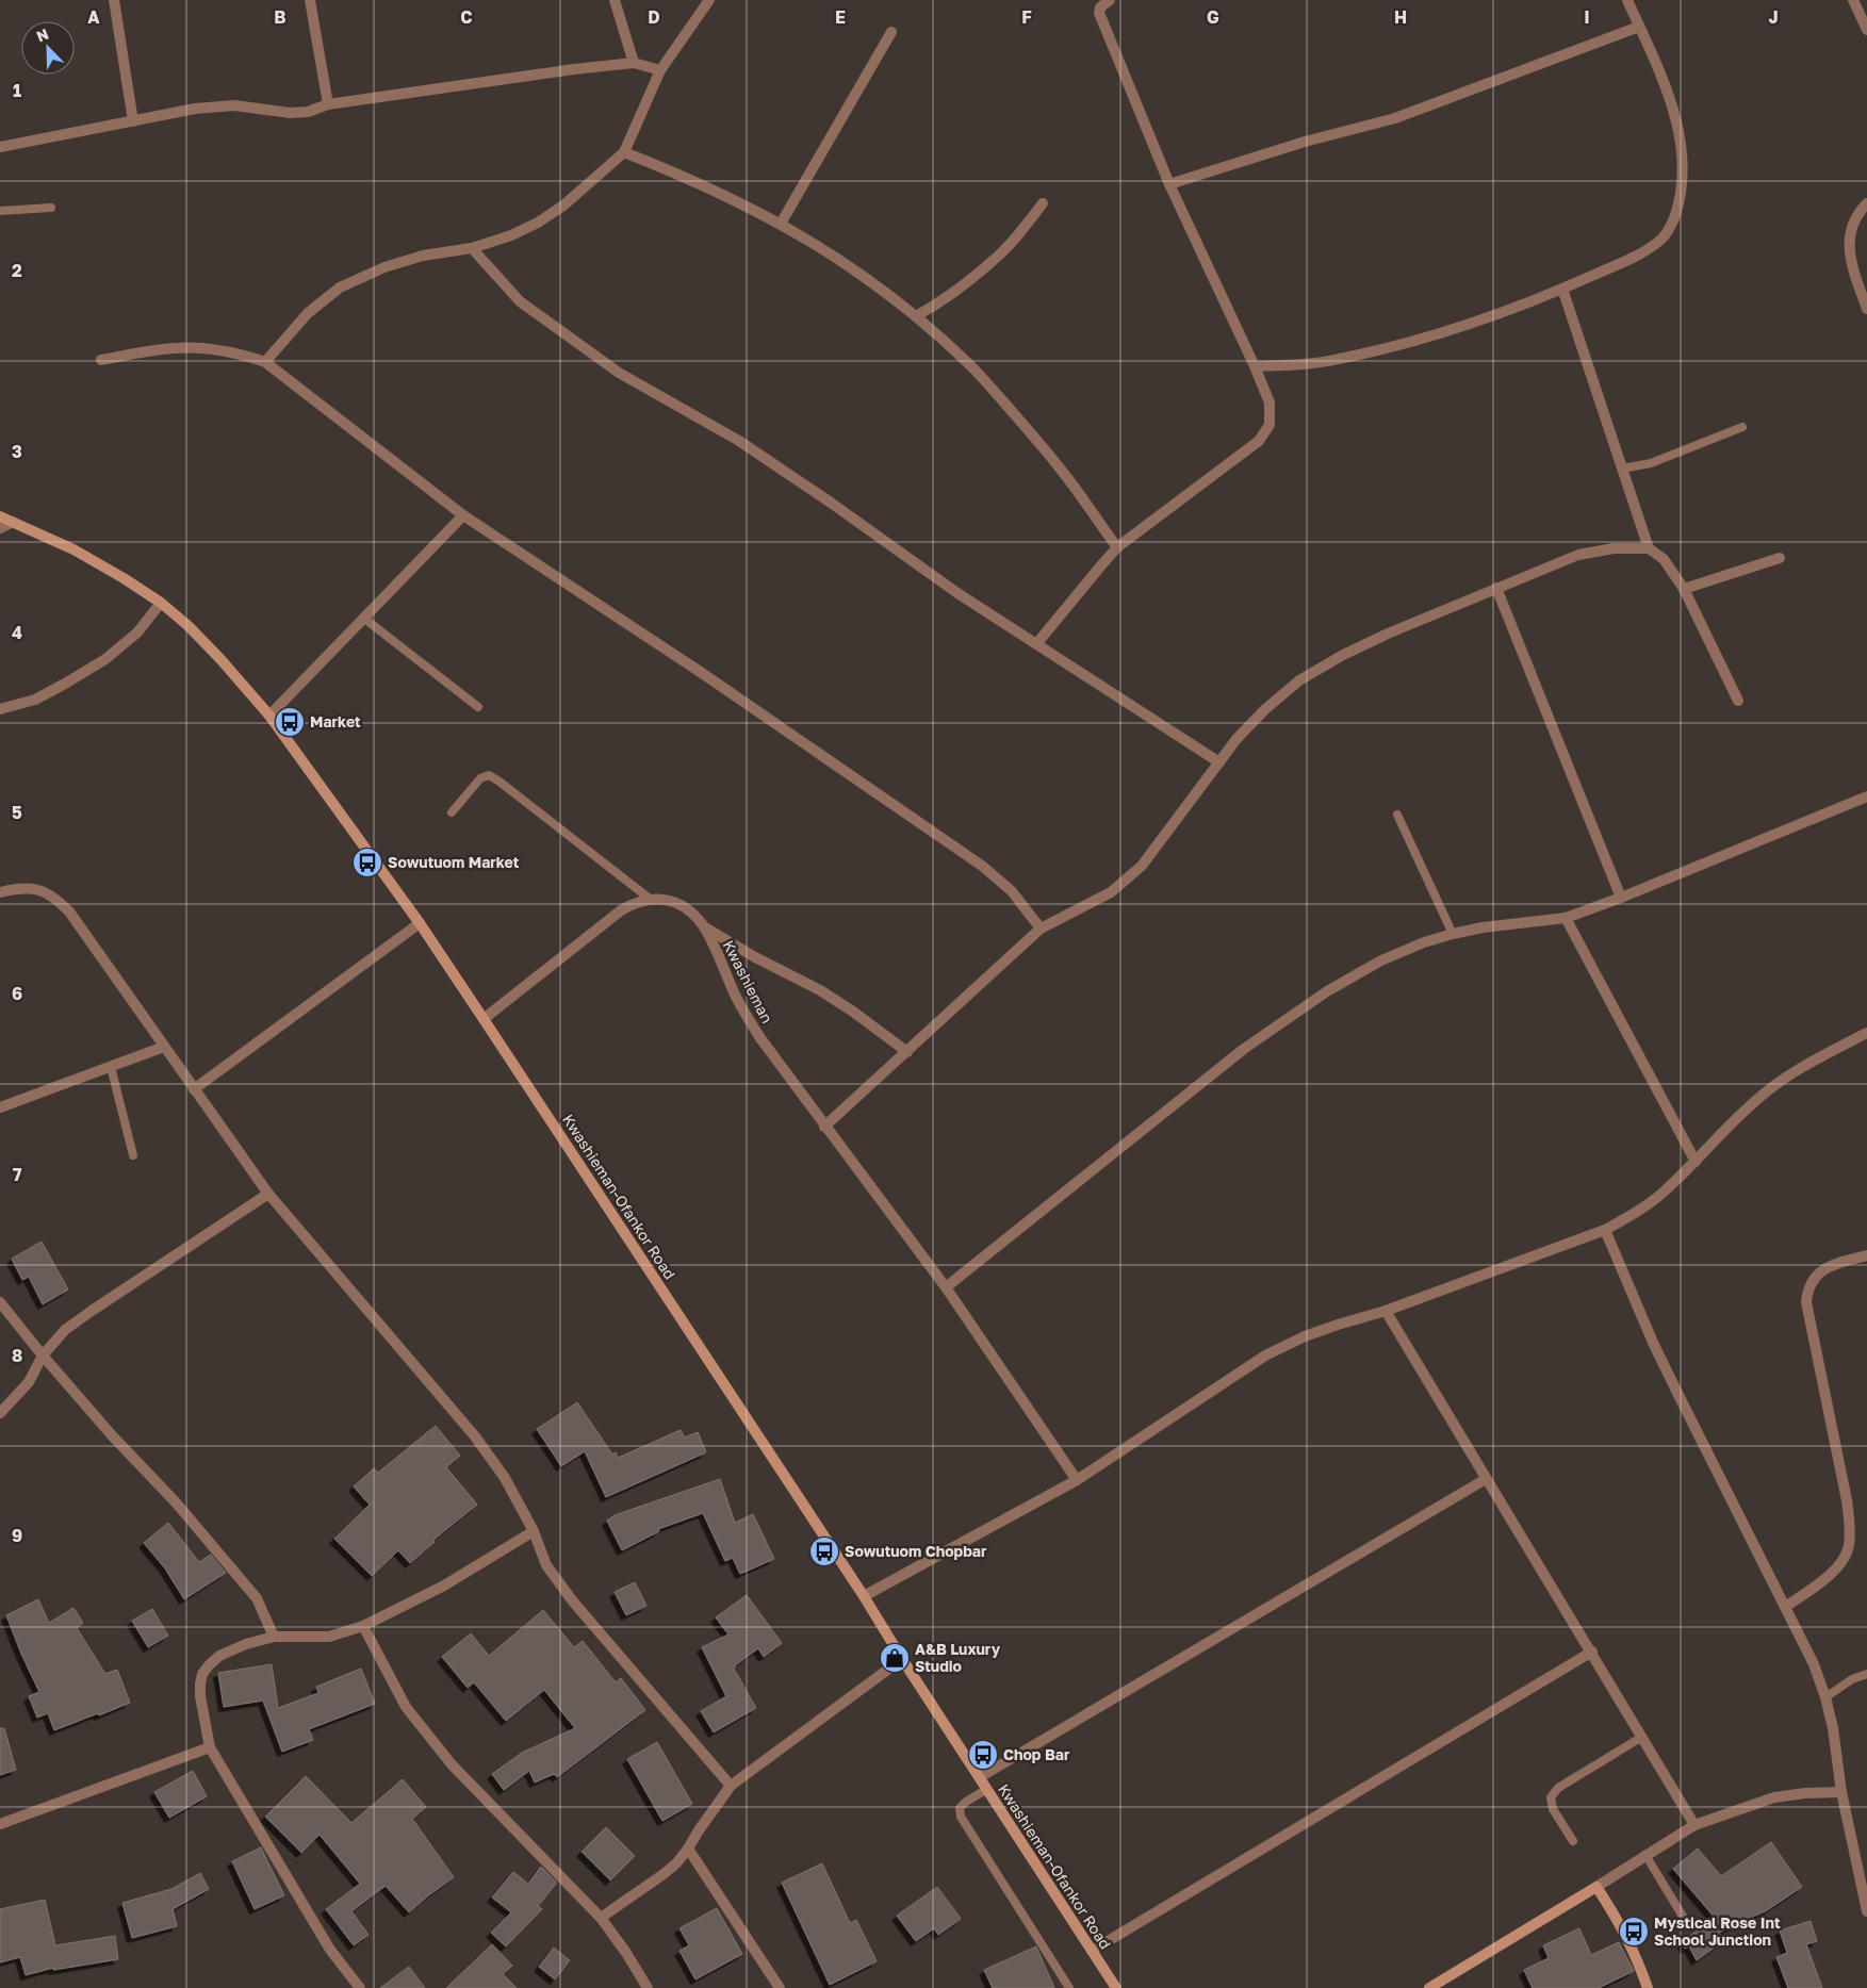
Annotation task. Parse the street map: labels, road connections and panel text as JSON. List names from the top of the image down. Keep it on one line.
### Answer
{"streets":{"main road":["Kwashieman-Ofankor Road"],"street":["Kwashieman"]},"places":{"bus stop":["Market","Sowutuom Market","Sowutuom Chopbar","Chop Bar","Mystical Rose Int School Junction"],"shop":["A&B Luxury Studio"]},"north":"top left","grid":{"columns":["A","B","C","D","E","F","G","H","I","J"],"rows":["1","2","3","4","5","6","7","8","9"]}}
